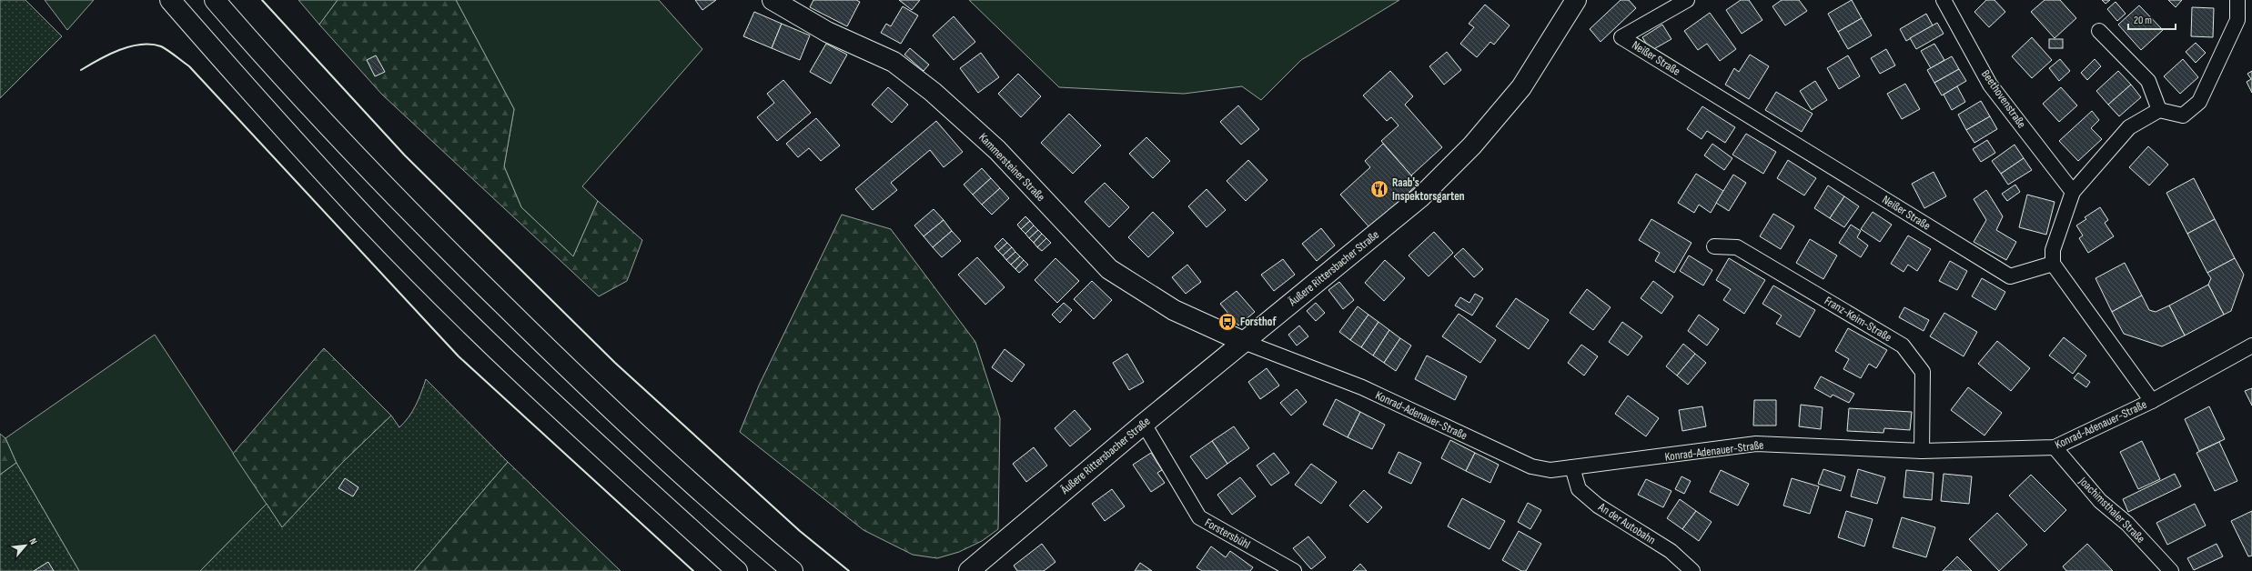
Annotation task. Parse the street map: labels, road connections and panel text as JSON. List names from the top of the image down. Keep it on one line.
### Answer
{"streets":{"main road":["Kammersteiner Straße","Äußere Rittersbacher Straße"],"street":["Neißer Straße","Beethovenstraße","Franz-Keim-Straße","Konrad-Adenauer-Straße","Joachimsthaler Straße","An der Autobahn","Forstersbühl"]},"crossings":[["Kammersteiner Straße","Äußere Rittersbacher Straße"],["Kammersteiner Straße","Konrad-Adenauer-Straße"],["Äußere Rittersbacher Straße","Konrad-Adenauer-Straße"],["Äußere Rittersbacher Straße","Forstersbühl"],["Franz-Keim-Straße","Konrad-Adenauer-Straße"],["Konrad-Adenauer-Straße","Joachimsthaler Straße"],["Konrad-Adenauer-Straße","An der Autobahn"]],"places":{"restaurant":["Raab's Inspektorsgarten"],"bus stop":["Forsthof"]},"scale_bar":"20 m","north":"top right"}
